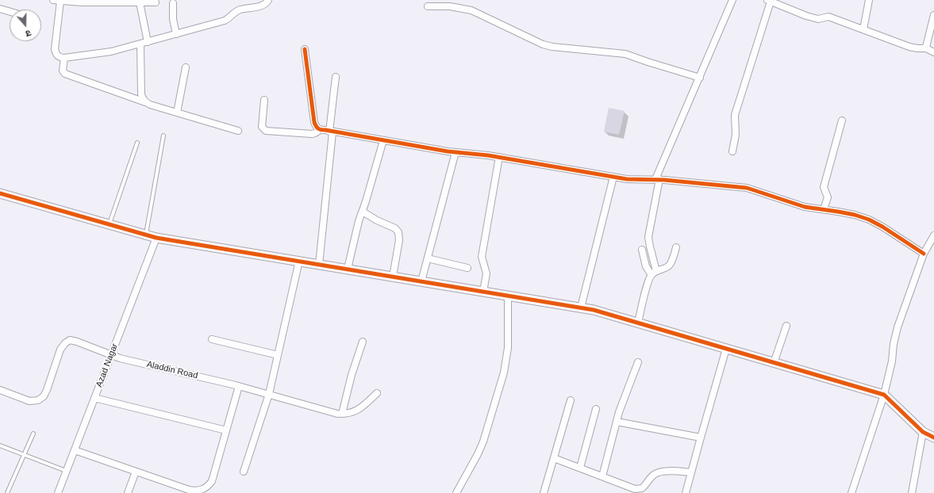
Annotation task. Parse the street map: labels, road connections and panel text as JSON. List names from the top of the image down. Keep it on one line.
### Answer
{"streets":{"street":["Azad Nagar","Aladdin Road"]},"crossings":[["Azad Nagar","Aladdin Road"]],"north":"bottom"}
